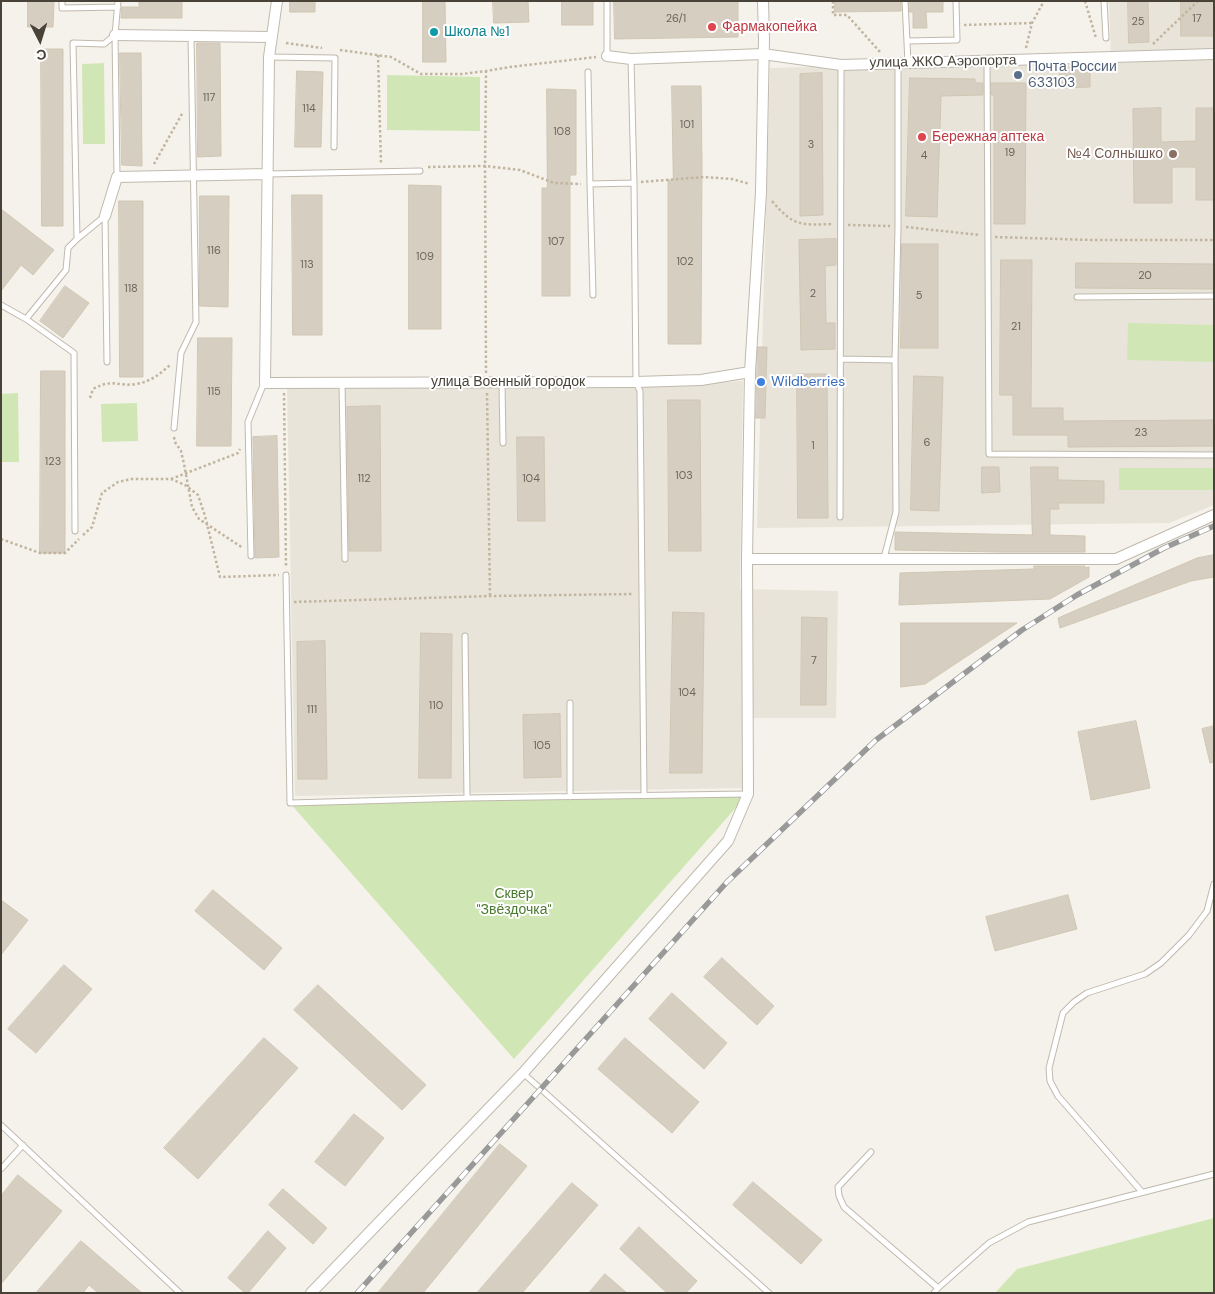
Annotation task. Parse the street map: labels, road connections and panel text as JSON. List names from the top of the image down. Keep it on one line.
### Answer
{"streets":{"street":["улица ЖКО Аэропорта","улица Военный городок"]},"parks":["Сквер \"Звёздочка\""],"places":["Фармакопейка","Школа №1","Почта России 633103","Бережная аптека","№4 Солнышко","Wildberries"],"house_numbers":["26/1","17","25","117","114","101","108","3","19","4","107","116","109","102","113","20","118","2","5","21","115","23","6","1","123","103","112","104","7","104","110","111","105"],"north":"bottom"}
